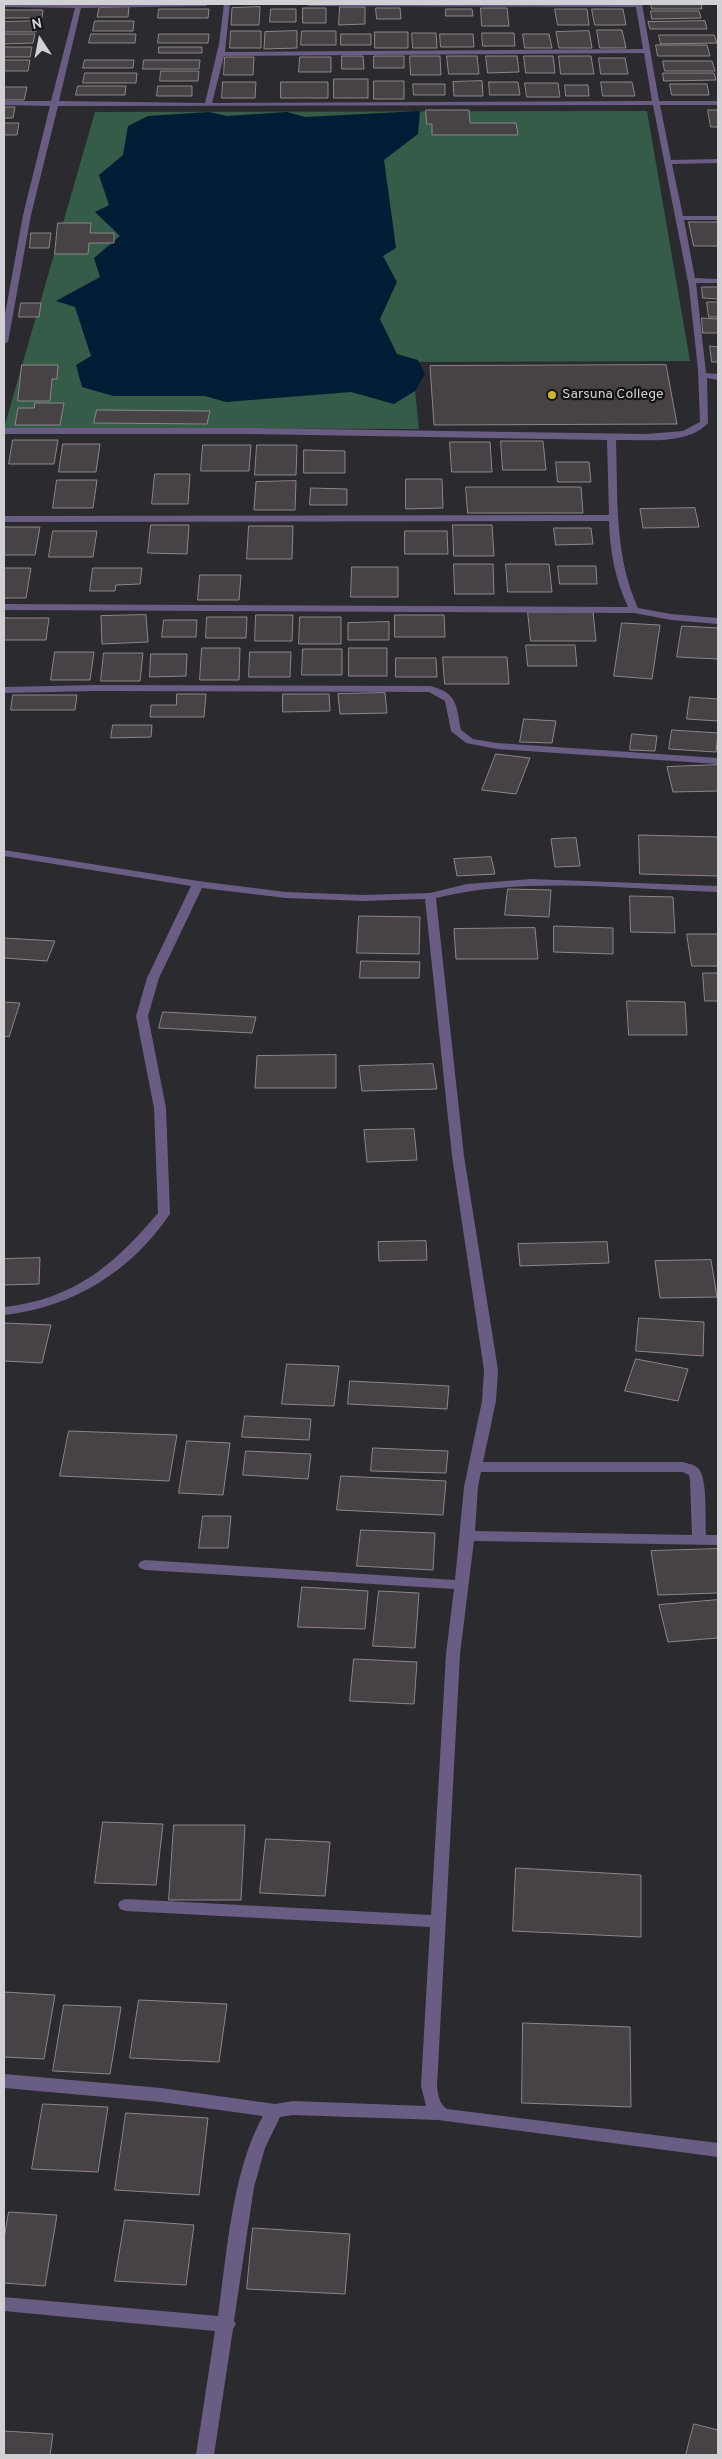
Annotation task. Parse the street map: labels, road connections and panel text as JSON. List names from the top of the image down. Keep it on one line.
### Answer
{"places":["Sarsuna College"],"north":"top"}
